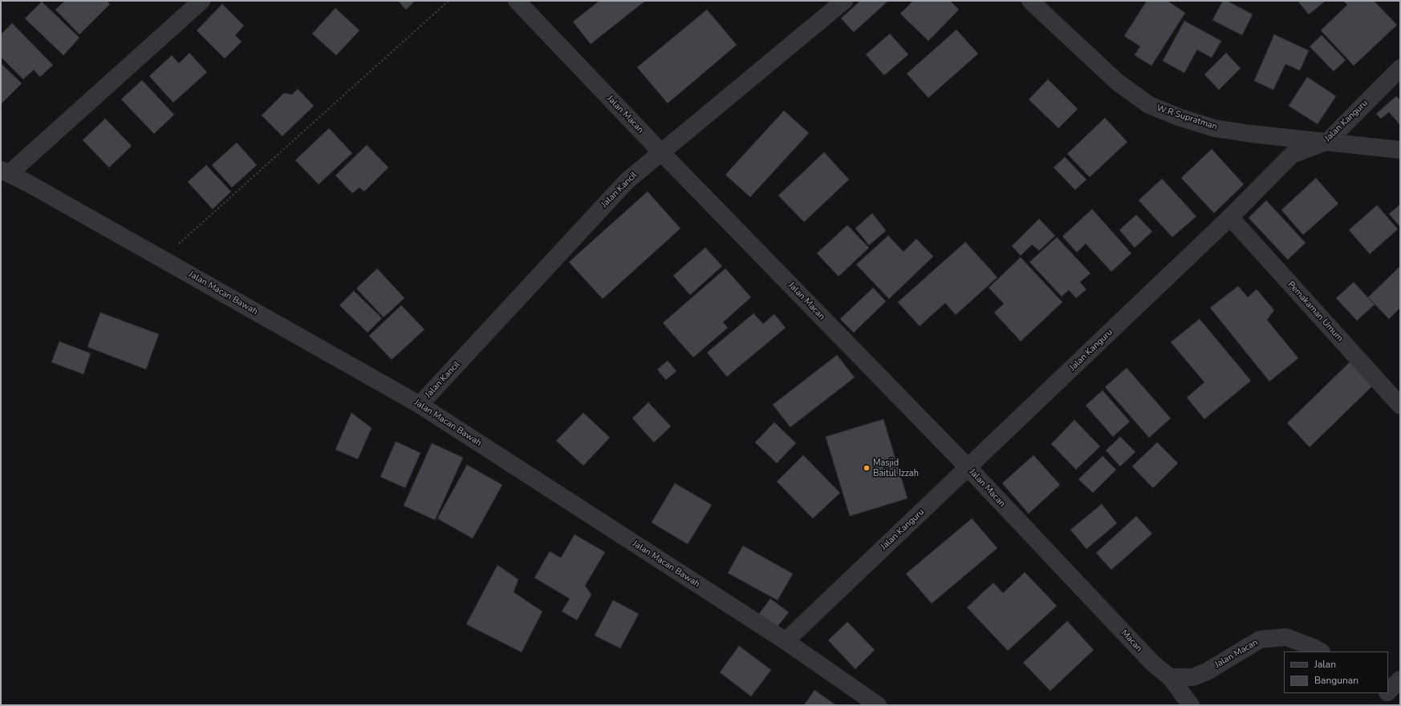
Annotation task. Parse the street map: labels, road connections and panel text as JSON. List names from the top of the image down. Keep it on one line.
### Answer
{"streets":{"street":["Jalan Macan","W.R Supratman","Jalan Kanguru","Jalan Kancil","Jalan Macan Bawah","Pemakaman Umum","Macan"]},"crossings":[["Jalan Macan","Jalan Kanguru"],["Jalan Macan","Jalan Kancil"],["Jalan Macan","Macan"],["W.R Supratman","Jalan Kanguru"],["Jalan Kanguru","Jalan Macan Bawah"],["Jalan Kanguru","Pemakaman Umum"],["Jalan Kancil","Jalan Macan Bawah"]],"places":["Masjid Baitul Izzah"],"legend":["Jalan","Bangunan"]}
